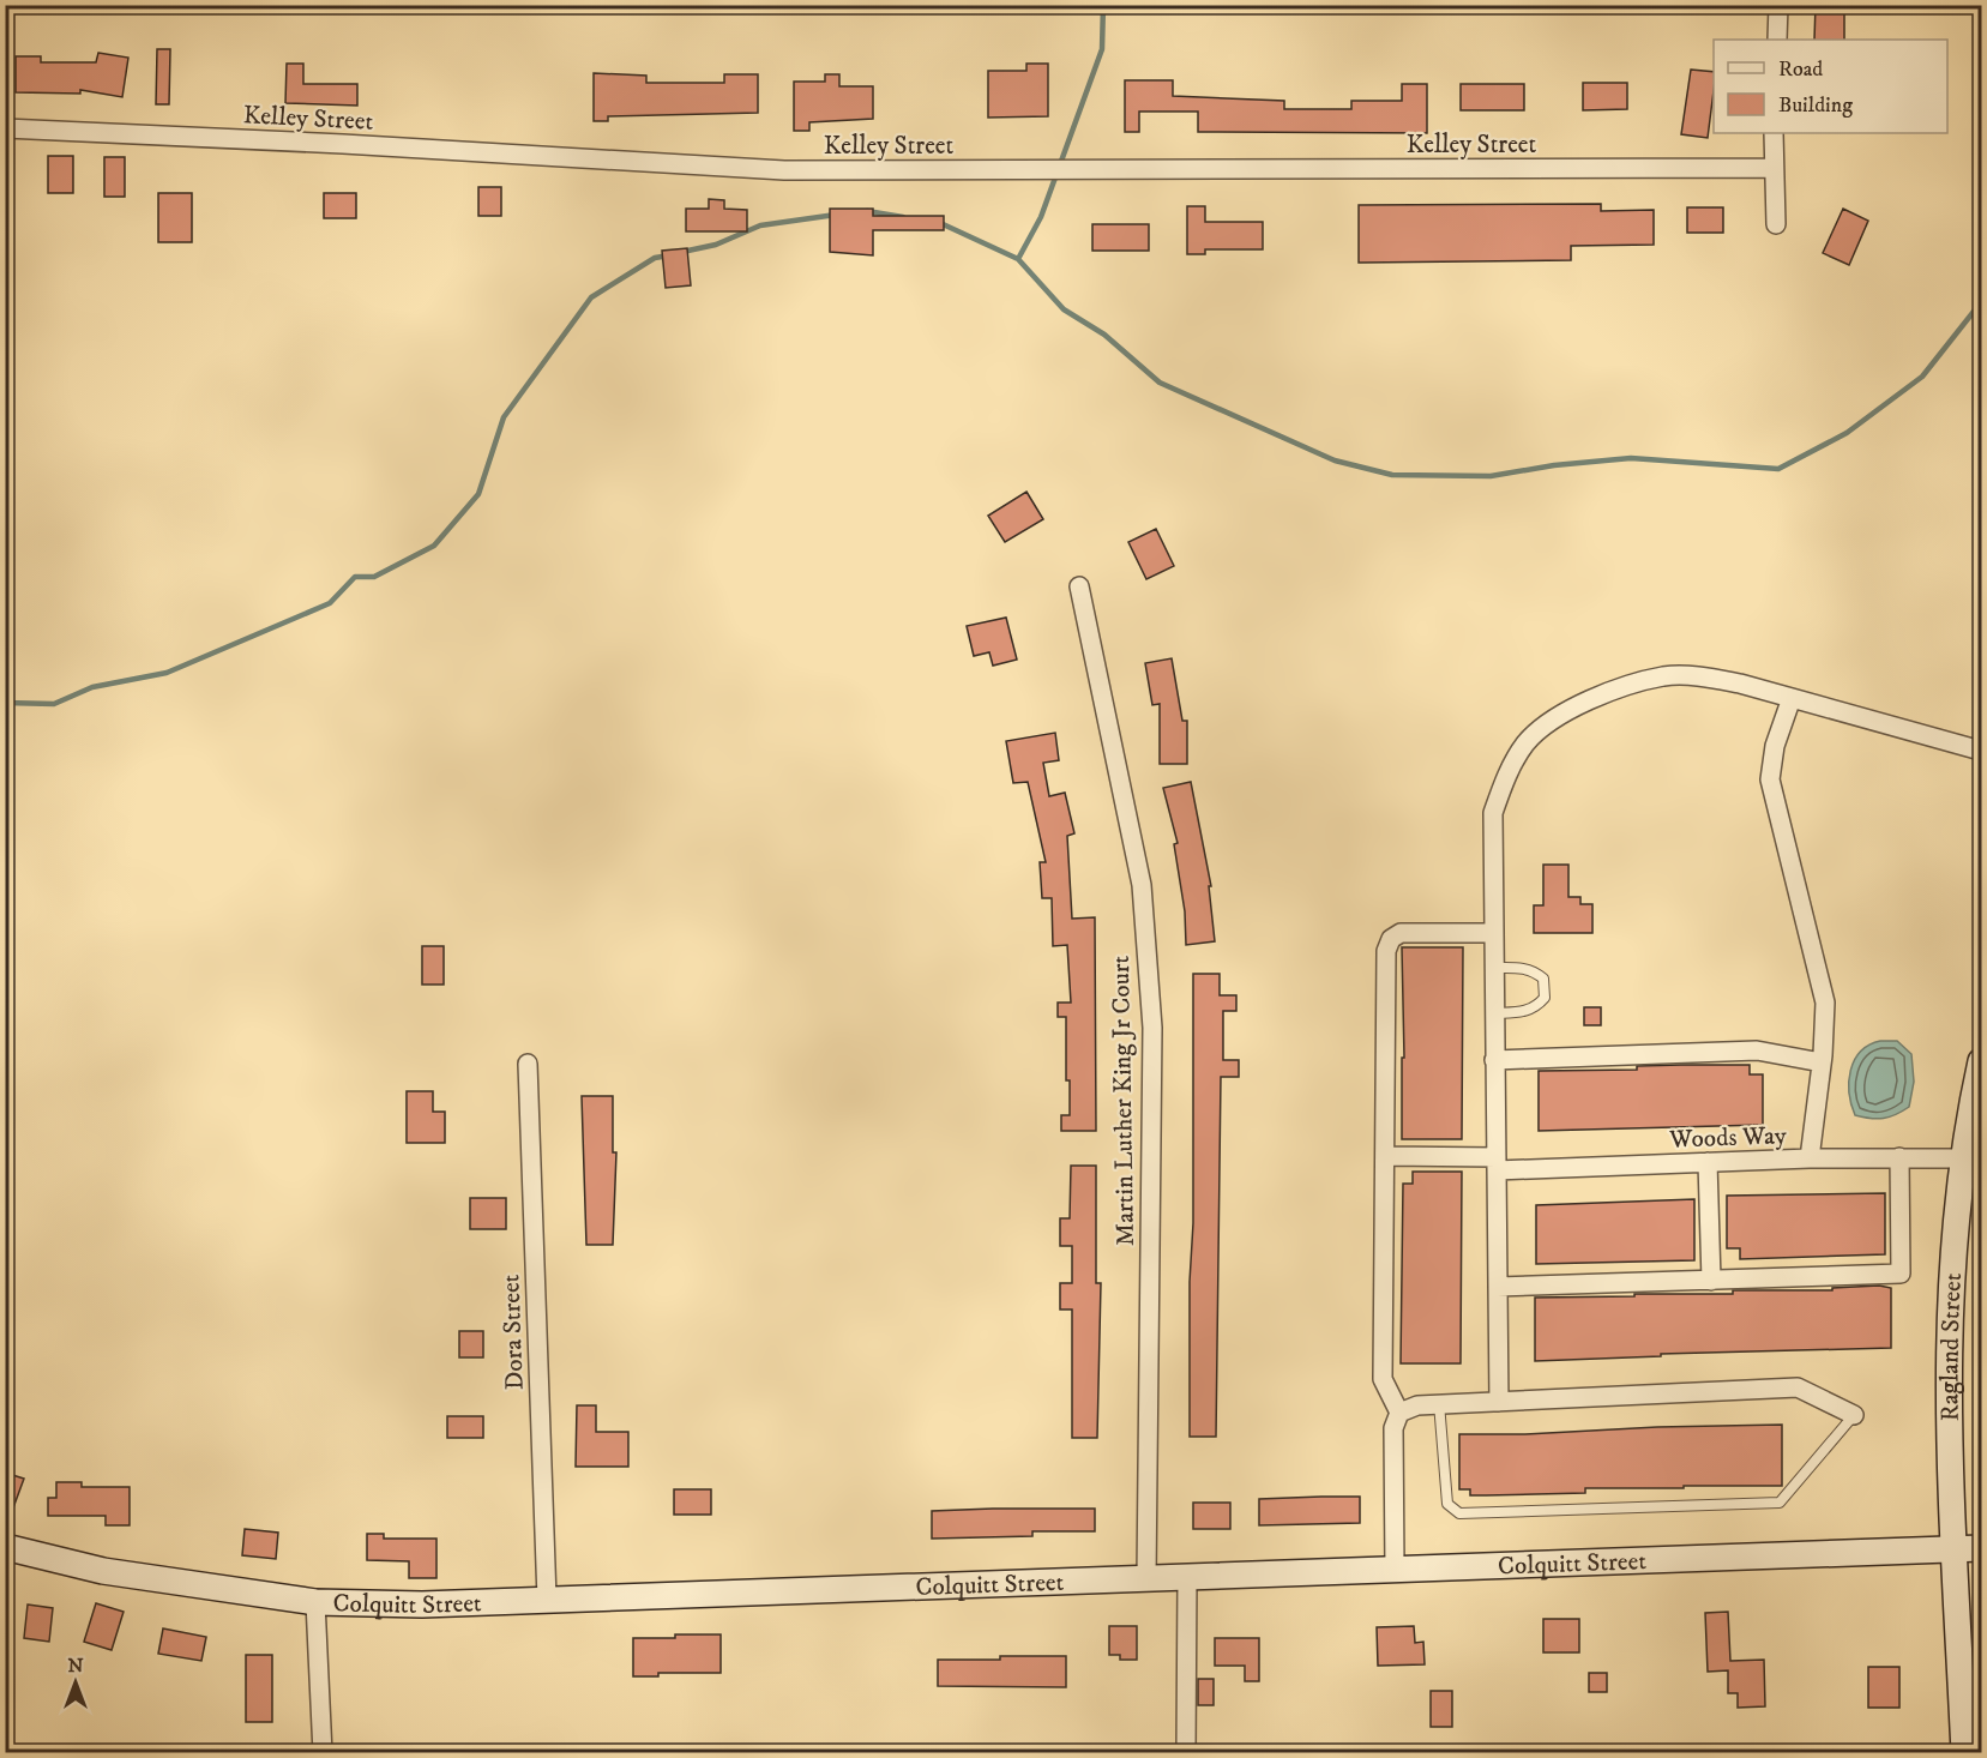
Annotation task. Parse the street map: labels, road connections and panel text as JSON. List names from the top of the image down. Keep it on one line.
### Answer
{"streets":{"street":["Kelley Street","Martin Luther King Jr Court","Woods Way","Dora Street","Ragland Street","Colquitt Street"]},"crossings":[["Martin Luther King Jr Court","Colquitt Street"],["Woods Way","Ragland Street"],["Dora Street","Colquitt Street"],["Ragland Street","Colquitt Street"]],"legend":["Road","Building"],"north":"top"}
